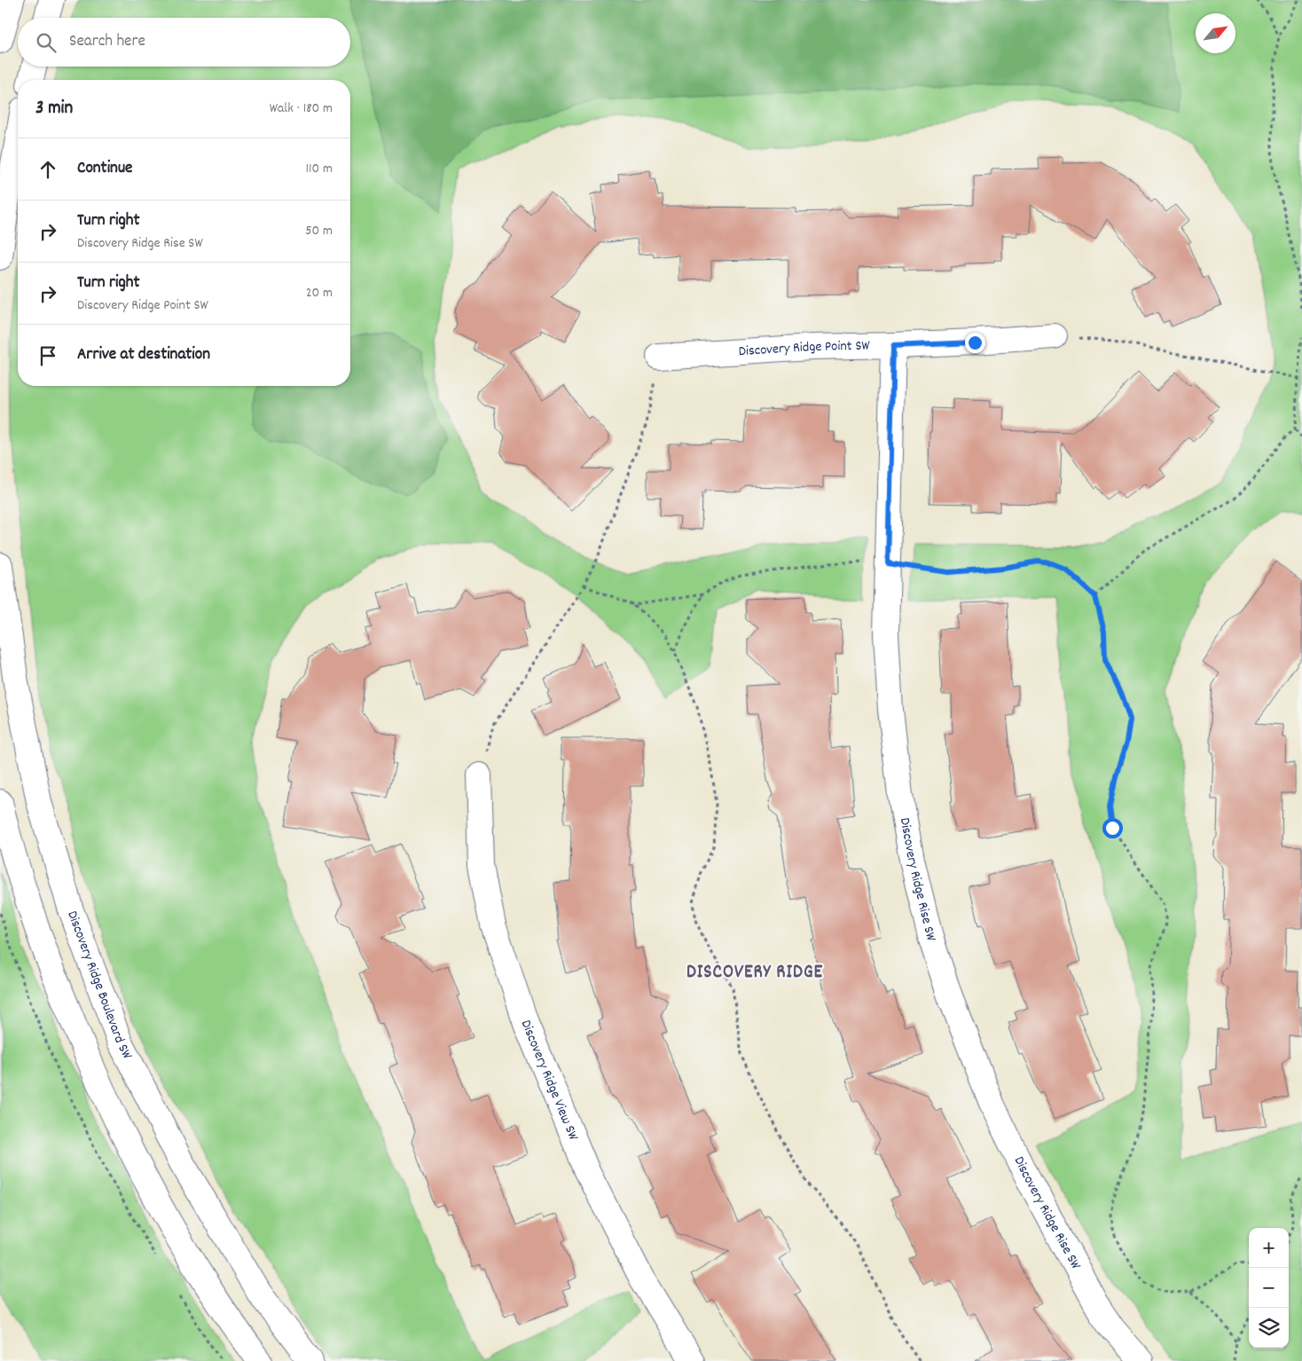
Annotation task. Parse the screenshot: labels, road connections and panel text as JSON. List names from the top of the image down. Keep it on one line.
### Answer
{"streets":{"street":["Discovery Ridge Point SW","Discovery Ridge Rise SW","Discovery Ridge Boulevard SW","Discovery Ridge View SW"]},"crossings":[["Discovery Ridge Point SW","Discovery Ridge Rise SW"]],"districts":["DISCOVERY RIDGE"],"north":"top right","page":{"search":"Search here","heading":["3 min","Walk · 180 m"],"list":[["Continue","110 m"],["Turn right","Discovery Ridge Rise SW","50 m"],["Turn right","Discovery Ridge Point SW","20 m"],"Arrive at destination"],"map_buttons":["+","−"]}}
